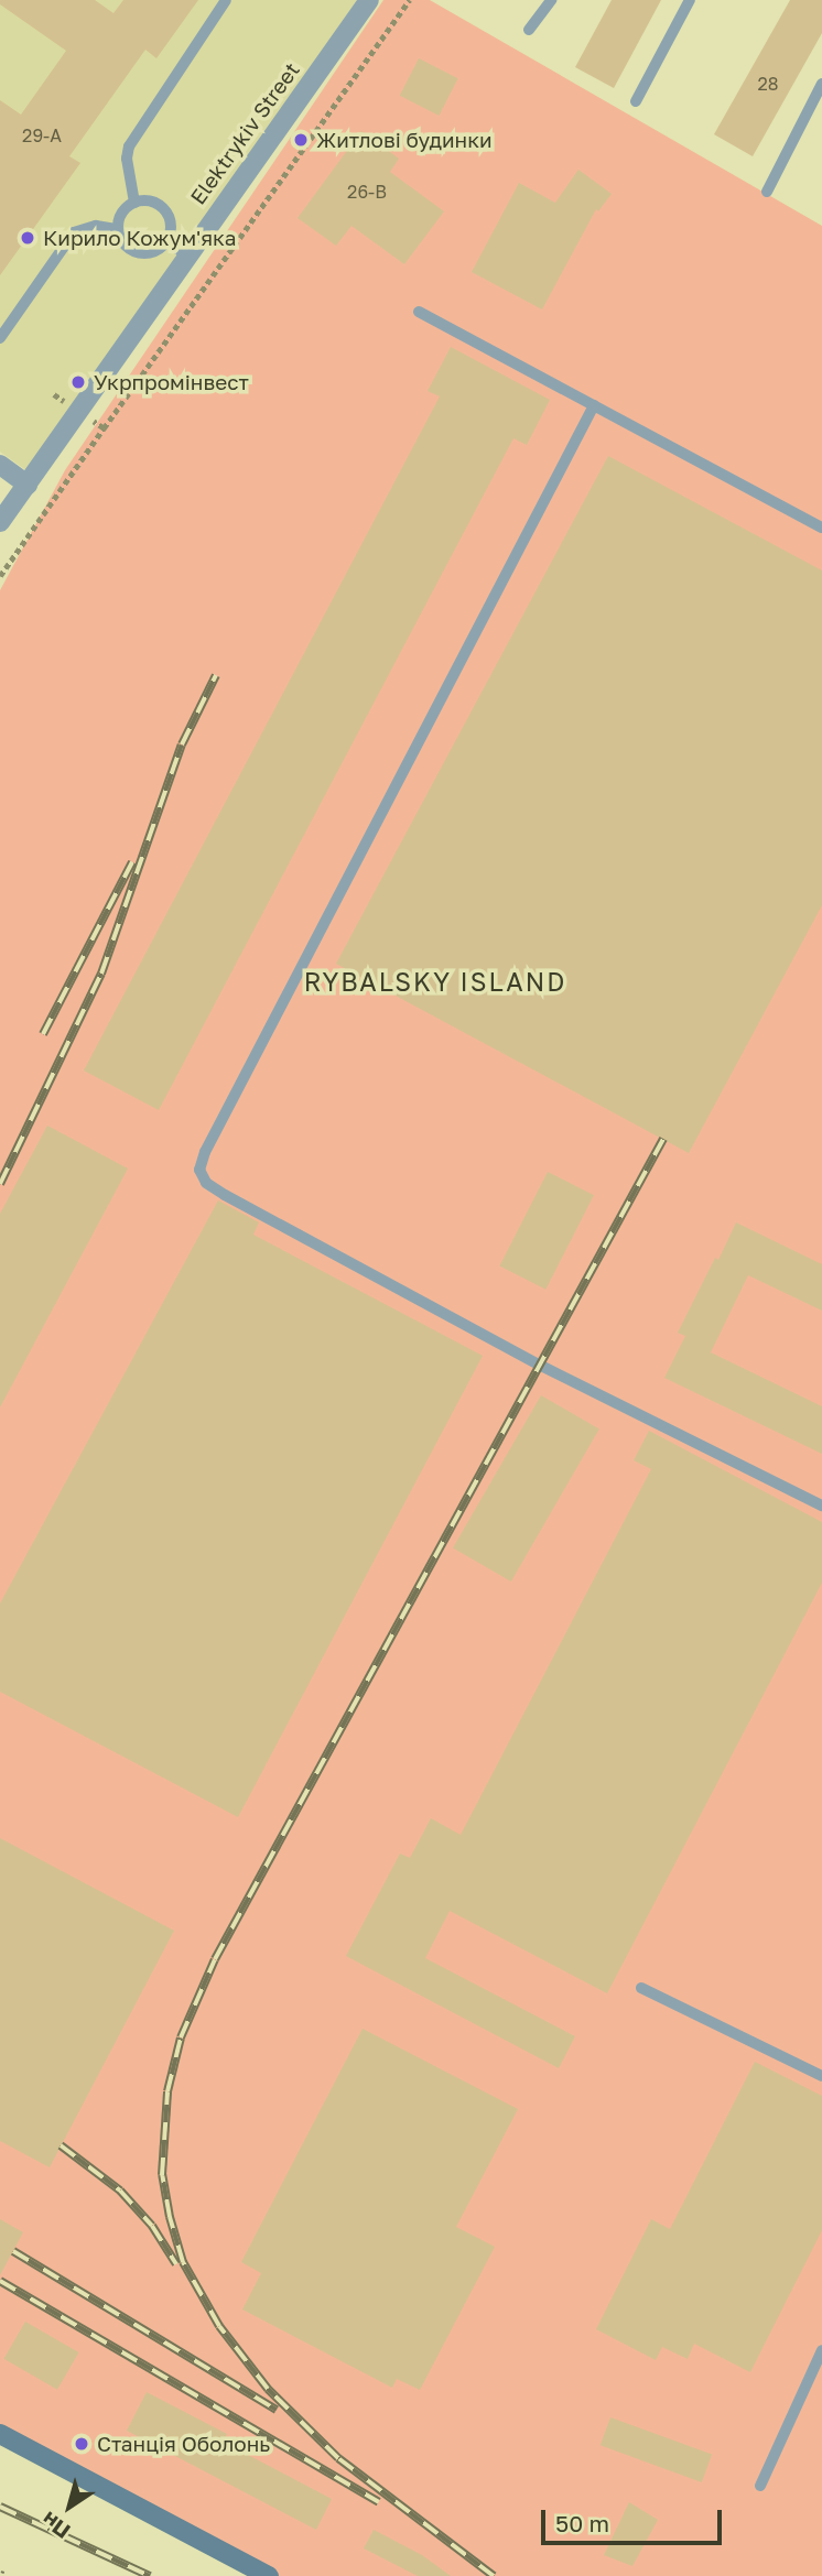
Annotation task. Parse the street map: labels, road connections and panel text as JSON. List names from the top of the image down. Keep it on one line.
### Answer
{"streets":{"street":["Elektrykiv Street"]},"districts":["RYBALSKY ISLAND"],"places":["Житлові будинки","Кирило Кожум'яка","Укрпромінвест","Cтанція Оболонь"],"house_numbers":["28","29-А","26-В"],"scale_bar":"50 m","north":"bottom left"}
